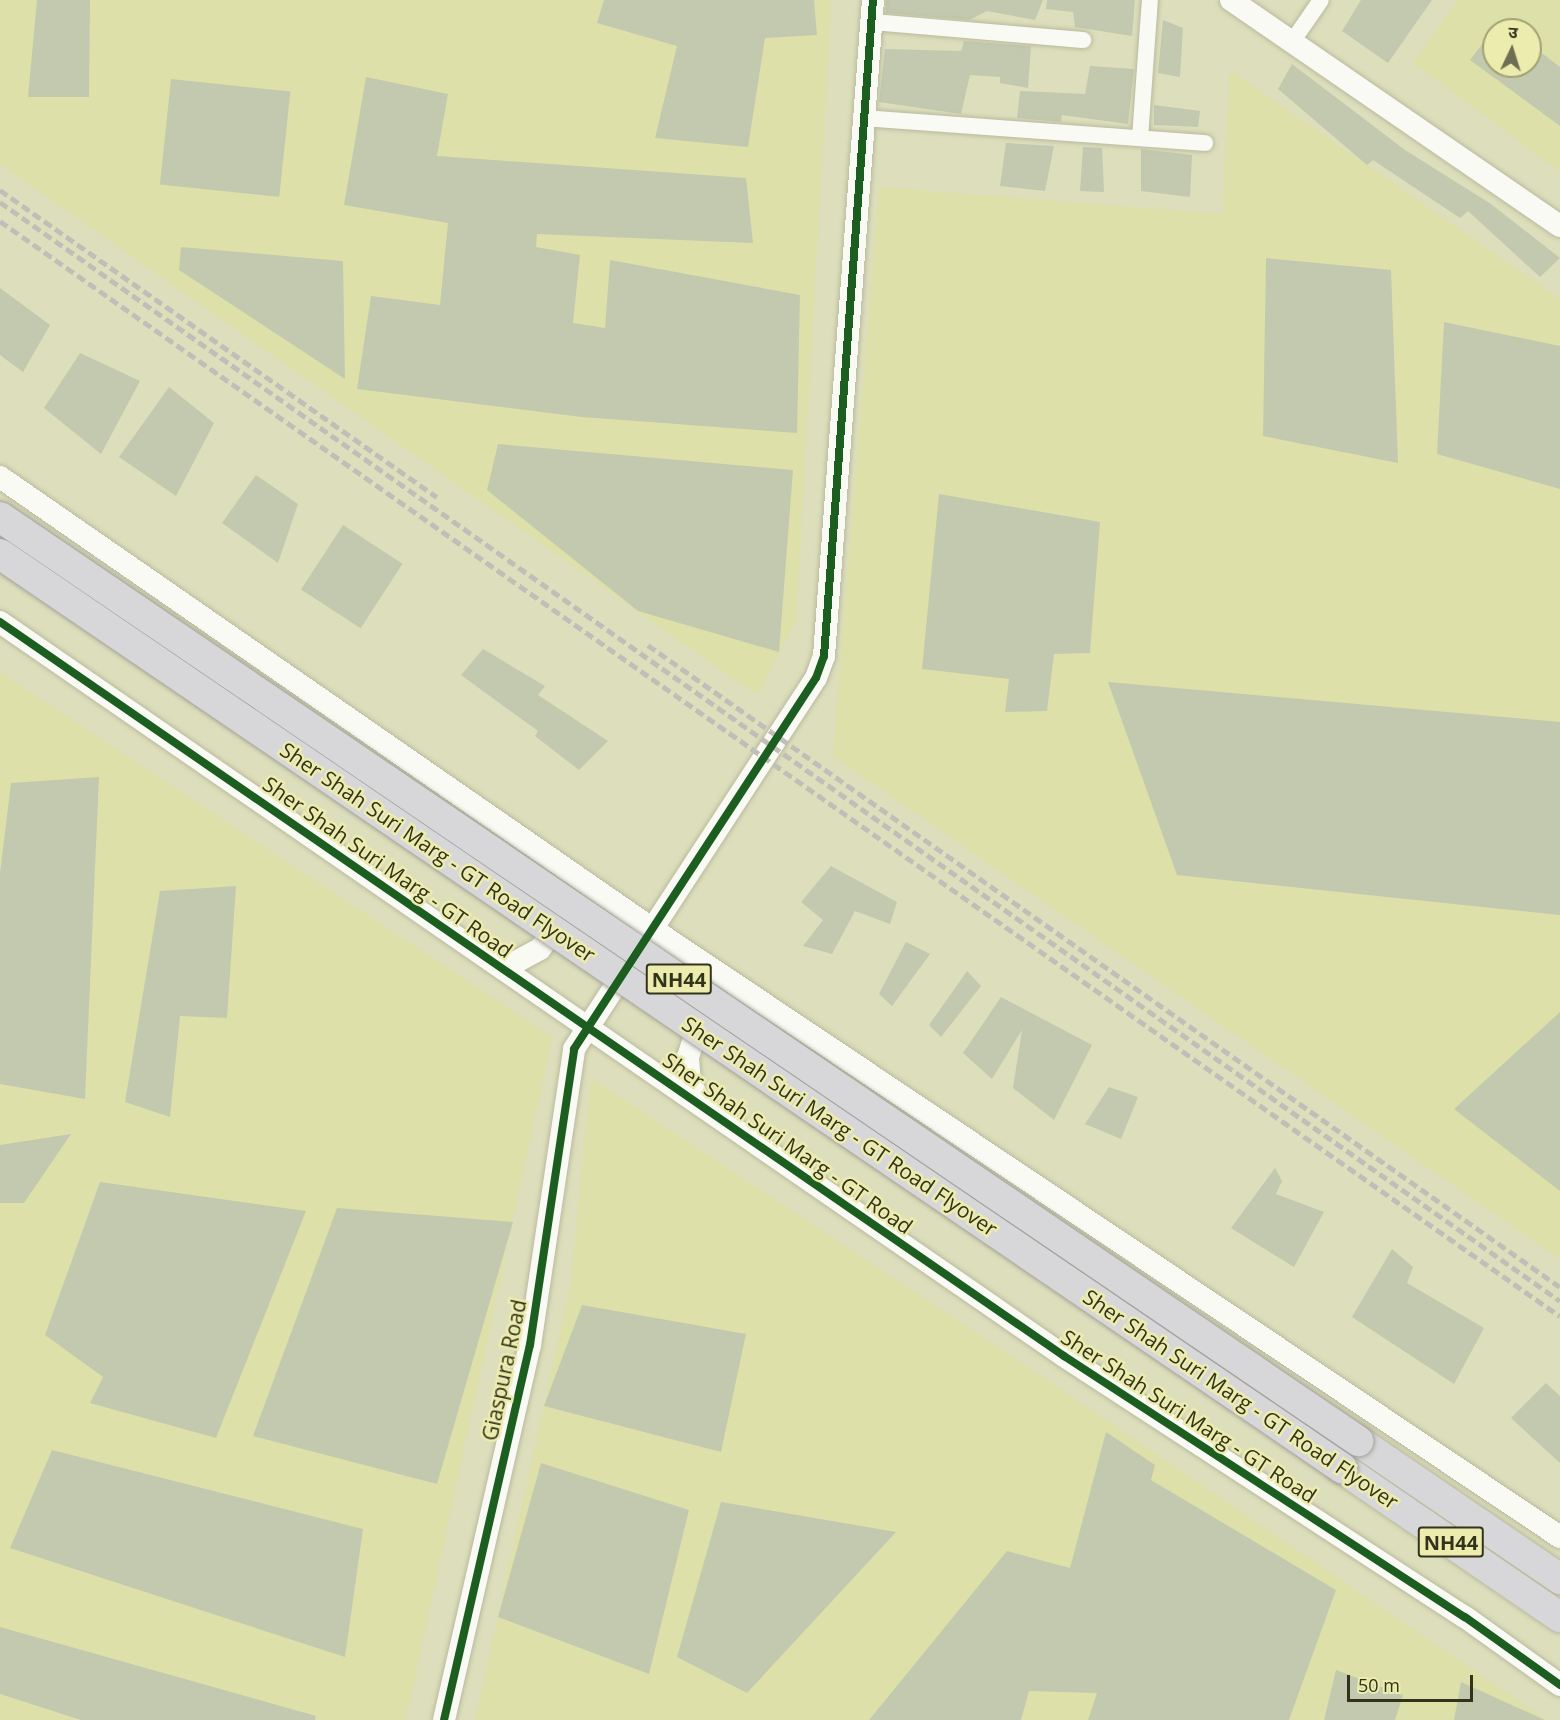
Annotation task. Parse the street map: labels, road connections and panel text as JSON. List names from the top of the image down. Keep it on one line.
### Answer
{"streets":{"highway":["Sher Shah Suri Marg - GT Road Flyover","NH44"],"street":["Sher Shah Suri Marg - GT Road","Giaspura Road"]},"crossings":[["Sher Shah Suri Marg - GT Road","Giaspura Road"]],"scale_bar":"50 m","north":"top"}
